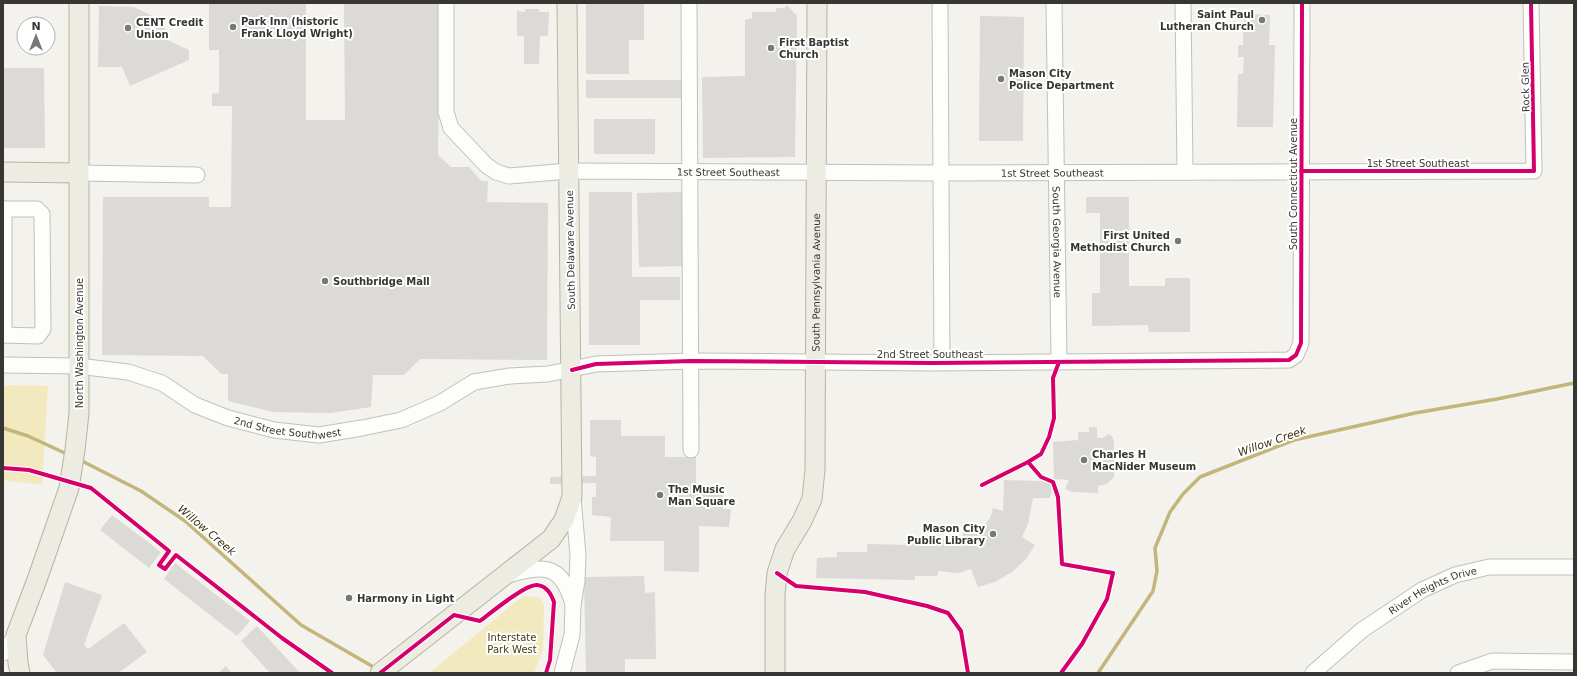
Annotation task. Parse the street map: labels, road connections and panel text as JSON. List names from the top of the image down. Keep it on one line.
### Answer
{"streets":{"main road":["South Delaware Avenue","South Pennsylvania Avenue","North Washington Avenue"],"street":["Rock Glen","1st Street Southeast","South Connecticut Avenue","South Georgia Avenue","2nd Street Southeast","2nd Street Southwest","River Heights Drive"]},"crossings":[["Rock Glen","1st Street Southeast"],["1st Street Southeast","South Connecticut Avenue"],["1st Street Southeast","South Georgia Avenue"],["1st Street Southeast","South Delaware Avenue"],["1st Street Southeast","South Pennsylvania Avenue"],["South Connecticut Avenue","2nd Street Southeast"],["South Georgia Avenue","2nd Street Southeast"],["South Delaware Avenue","2nd Street Southeast"],["South Delaware Avenue","2nd Street Southwest"],["South Pennsylvania Avenue","2nd Street Southeast"],["North Washington Avenue","2nd Street Southwest"],["2nd Street Southeast","2nd Street Southwest"]],"water":["Willow Creek"],"parks":["Interstate Park West"],"places":["Saint Paul Lutheran Church","Park Inn (historic Frank Lloyd Wright)","CENT Credit Union","First Baptist Church","Mason City Police Department","First United Methodist Church","Southbridge Mall","Charles H MacNider Museum","The Music Man Square","Mason City Public Library","Harmony in Light"],"north":"top"}
